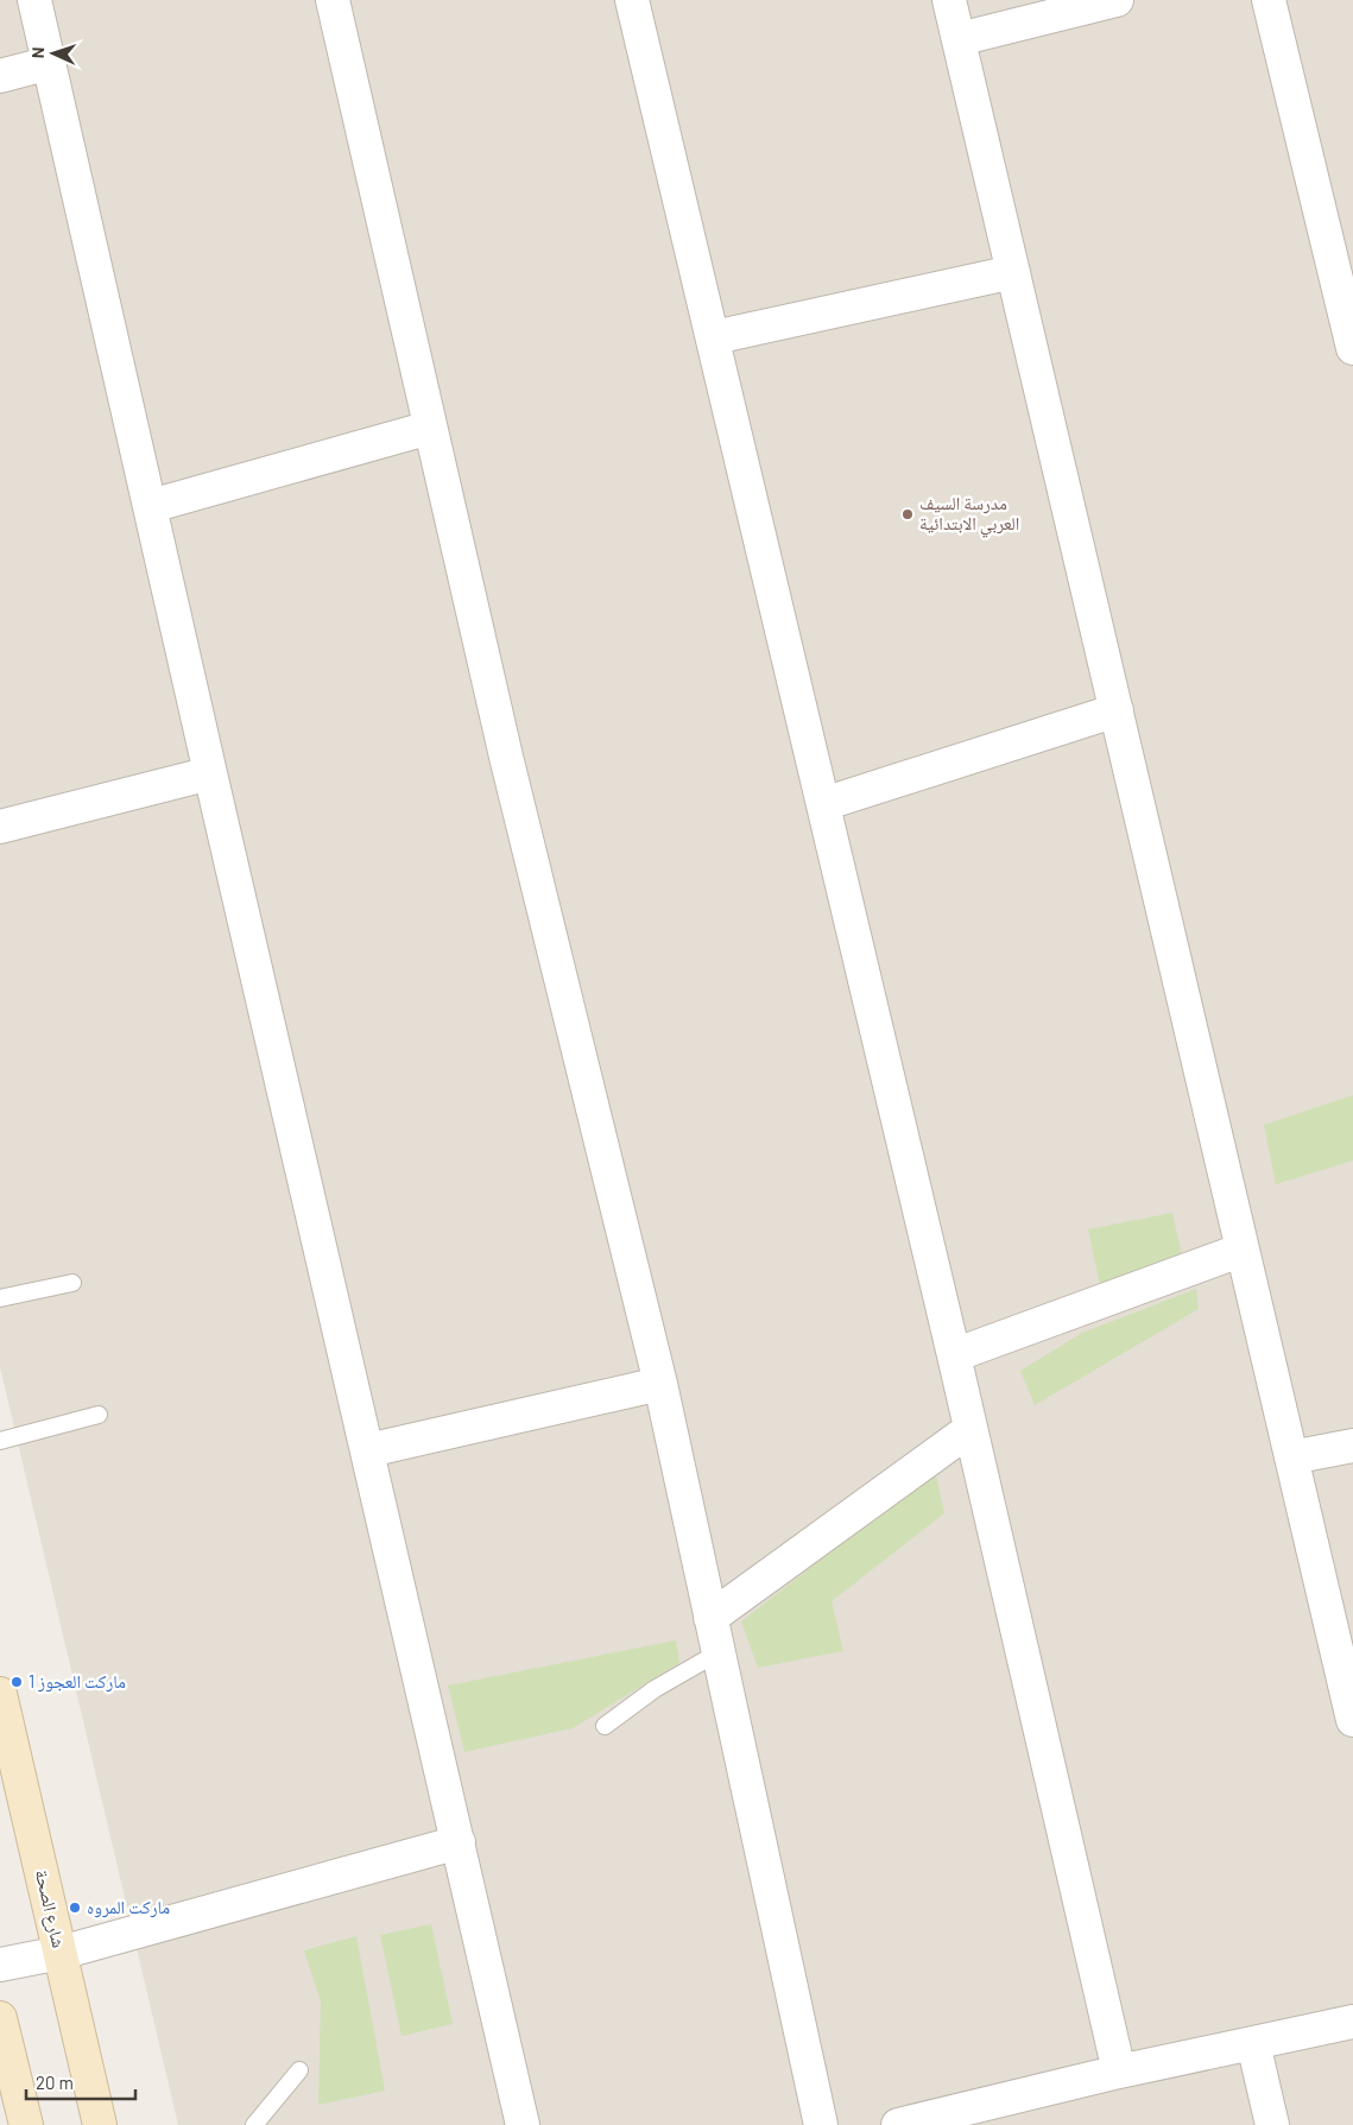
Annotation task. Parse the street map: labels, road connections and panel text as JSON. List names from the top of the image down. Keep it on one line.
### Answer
{"streets":{"street":["شارع الصحة"]},"places":["مدرسة السيف العربي الابتدائية","ماركت العجوز 1","ماركت المروه"],"scale_bar":"20 m","north":"left"}
